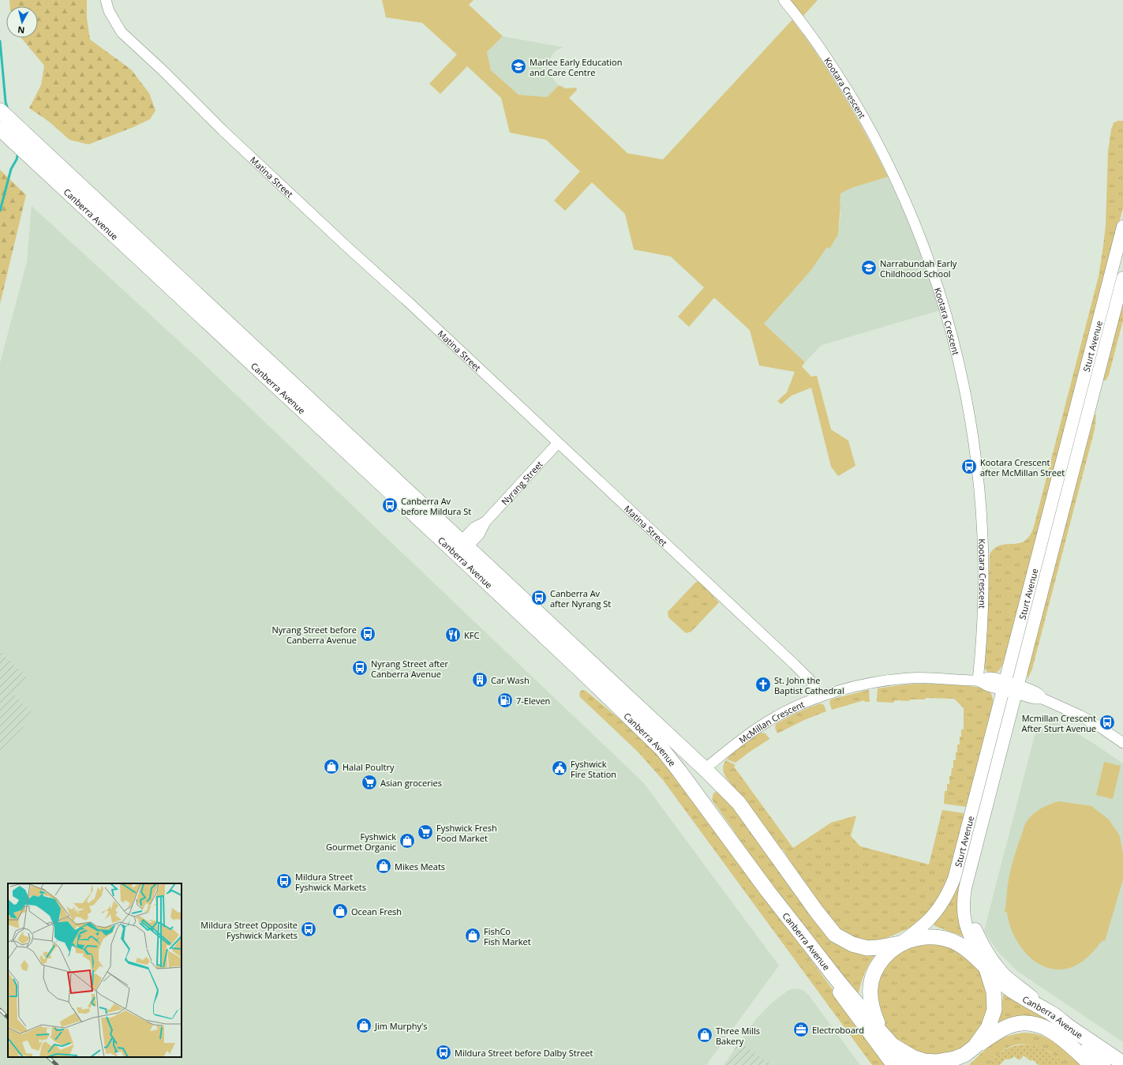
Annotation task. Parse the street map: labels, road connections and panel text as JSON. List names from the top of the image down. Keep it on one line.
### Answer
{"streets":{"highway":["Canberra Avenue"],"main road":["Sturt Avenue"],"street":["Kootara Crescent","Matina Street","Nyrang Street","McMillan Crescent"]},"crossings":[["Kootara Crescent","McMillan Crescent"],["Matina Street","Nyrang Street"],["Matina Street","McMillan Crescent"],["Canberra Avenue","Sturt Avenue"],["Canberra Avenue","Nyrang Street"],["Canberra Avenue","McMillan Crescent"],["Sturt Avenue","McMillan Crescent"]],"places":{"school or university":["Marlee Early Education and Care Centre","Narrabundah Early Childhood School"],"bus stop":["Kootara Crescent after McMillan Street","Canberra Av before Mildura St","Canberra Av after Nyrang St","Nyrang Street before Canberra Avenue","Nyrang Street after Canberra Avenue","Mcmillan Crescent After Sturt Avenue","Mildura Street Fyshwick Markets","Mildura Street Opposite Fyshwick Markets","Mildura Street before Dalby Street"],"restaurant":["KFC"],"building":["Car Wash"],"church":["St. John the Baptist Cathedral"],"fuel station":["7-Eleven"],"shop":["Halal Poultry","Fyshwick Gourmet Organic","Mikes Meats","Ocean Fresh","FishCo Fish Market","Jim Murphy's","Three Mills Bakery"],"public building":["Fyshwick Fire Station"],"supermarket":["Asian groceries","Fyshwick Fresh Food Market"],"office":["Electroboard"]},"north":"bottom"}
